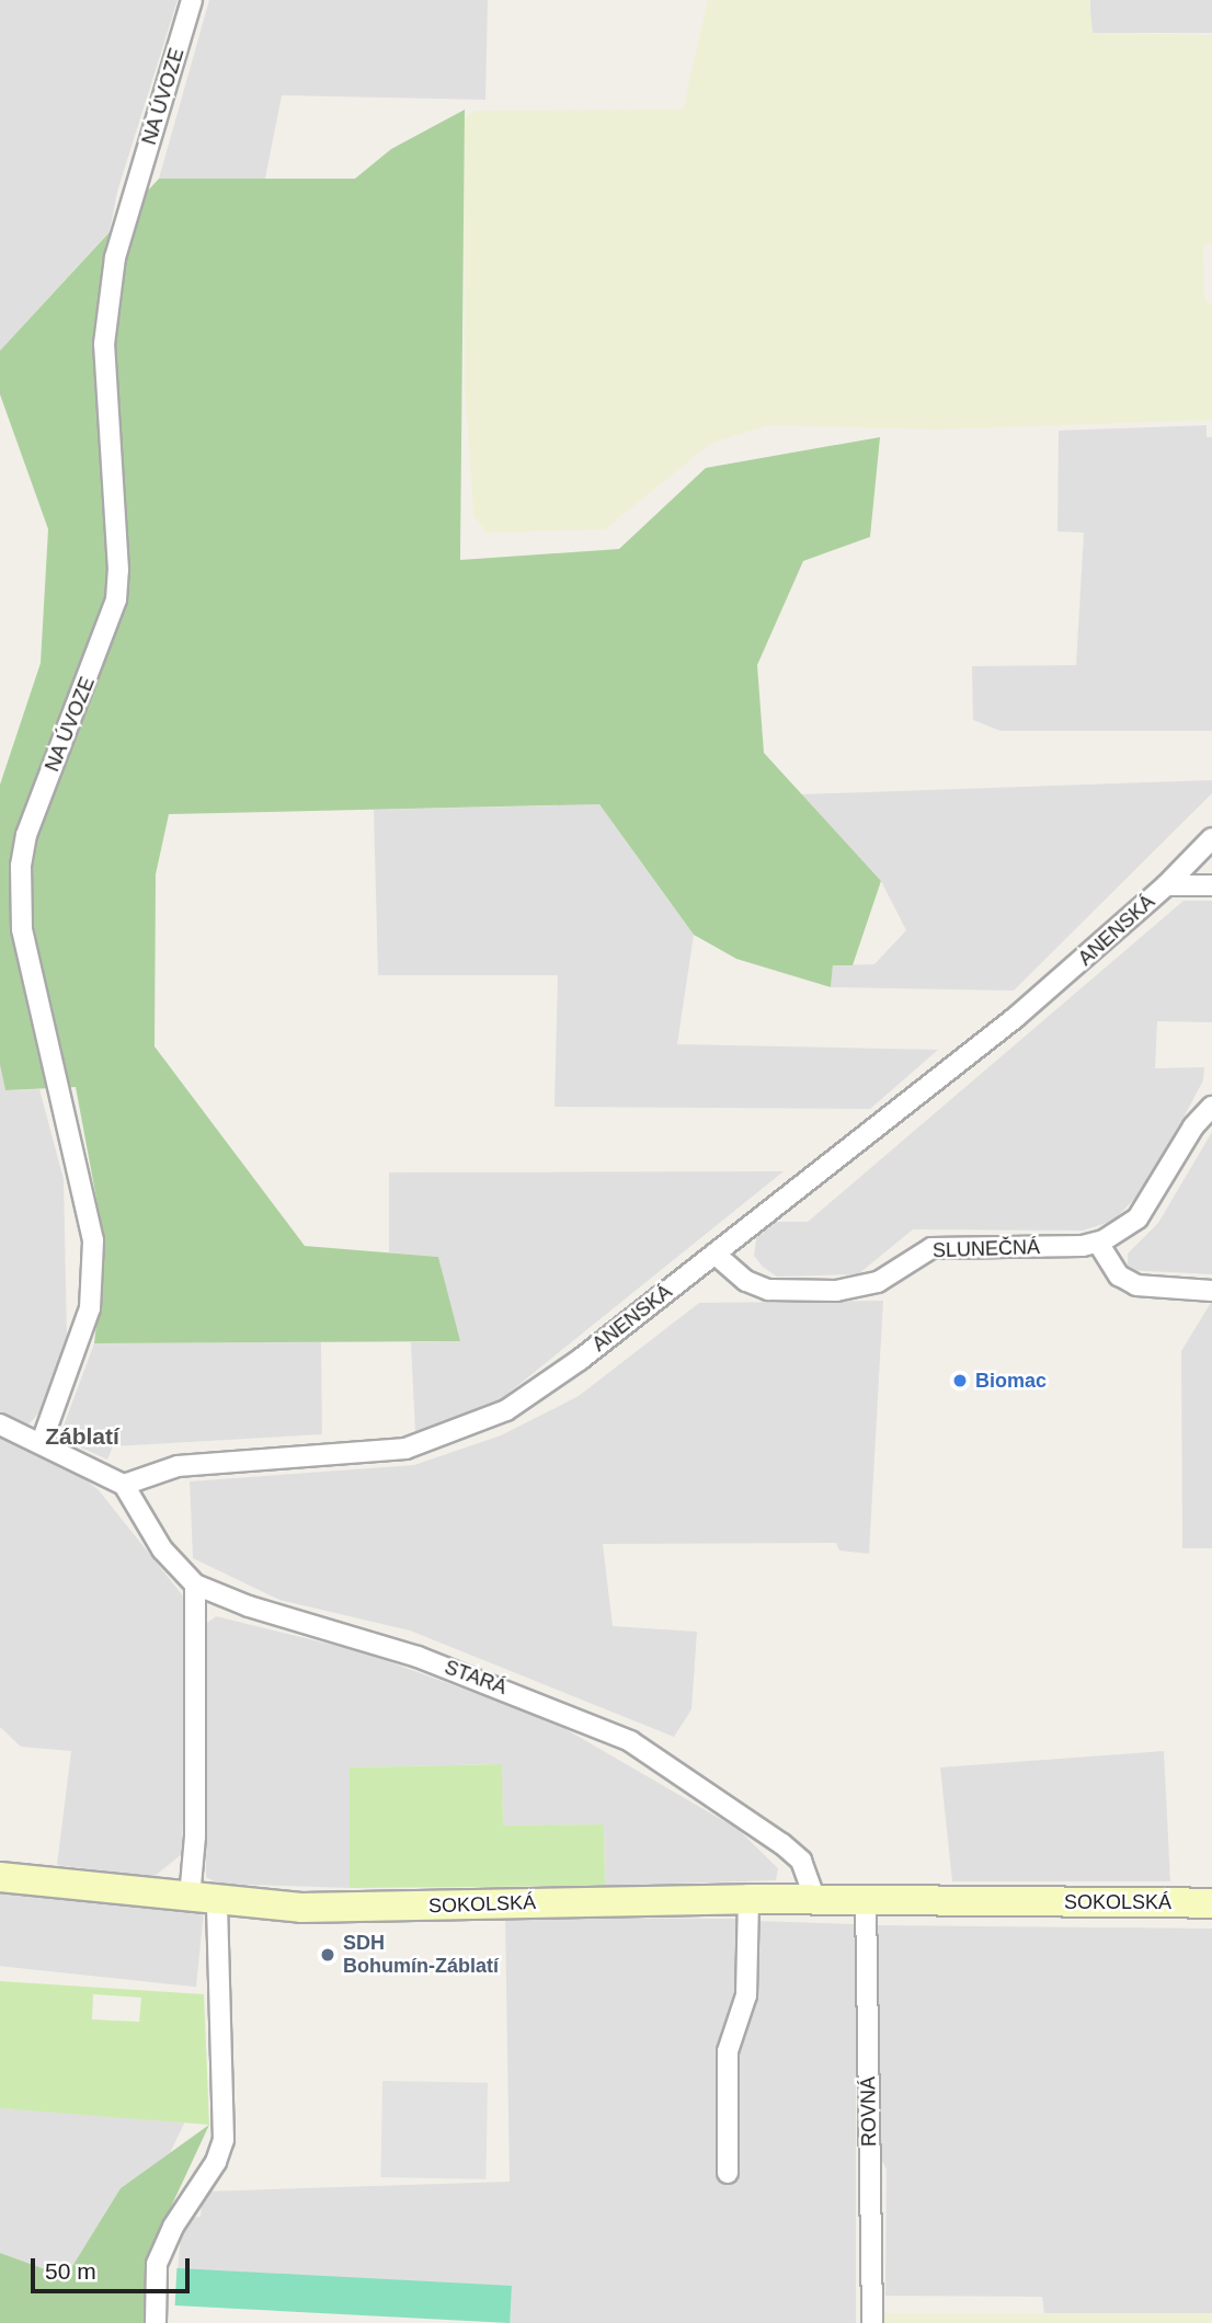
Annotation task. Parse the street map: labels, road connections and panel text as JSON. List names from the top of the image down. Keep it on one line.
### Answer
{"streets":{"main road":["SOKOLSKÁ"],"street":["NA ÚVOZE","ANENSKÁ","SLUNEČNÁ","STARÁ","ROVNÁ"]},"crossings":[["ANENSKÁ","SLUNEČNÁ"],["ANENSKÁ","STARÁ"],["STARÁ","SOKOLSKÁ"],["SOKOLSKÁ","ROVNÁ"]],"districts":["Záblatí"],"places":["Biomac","SDH Bohumín-Záblatí"],"scale_bar":"50 m"}
